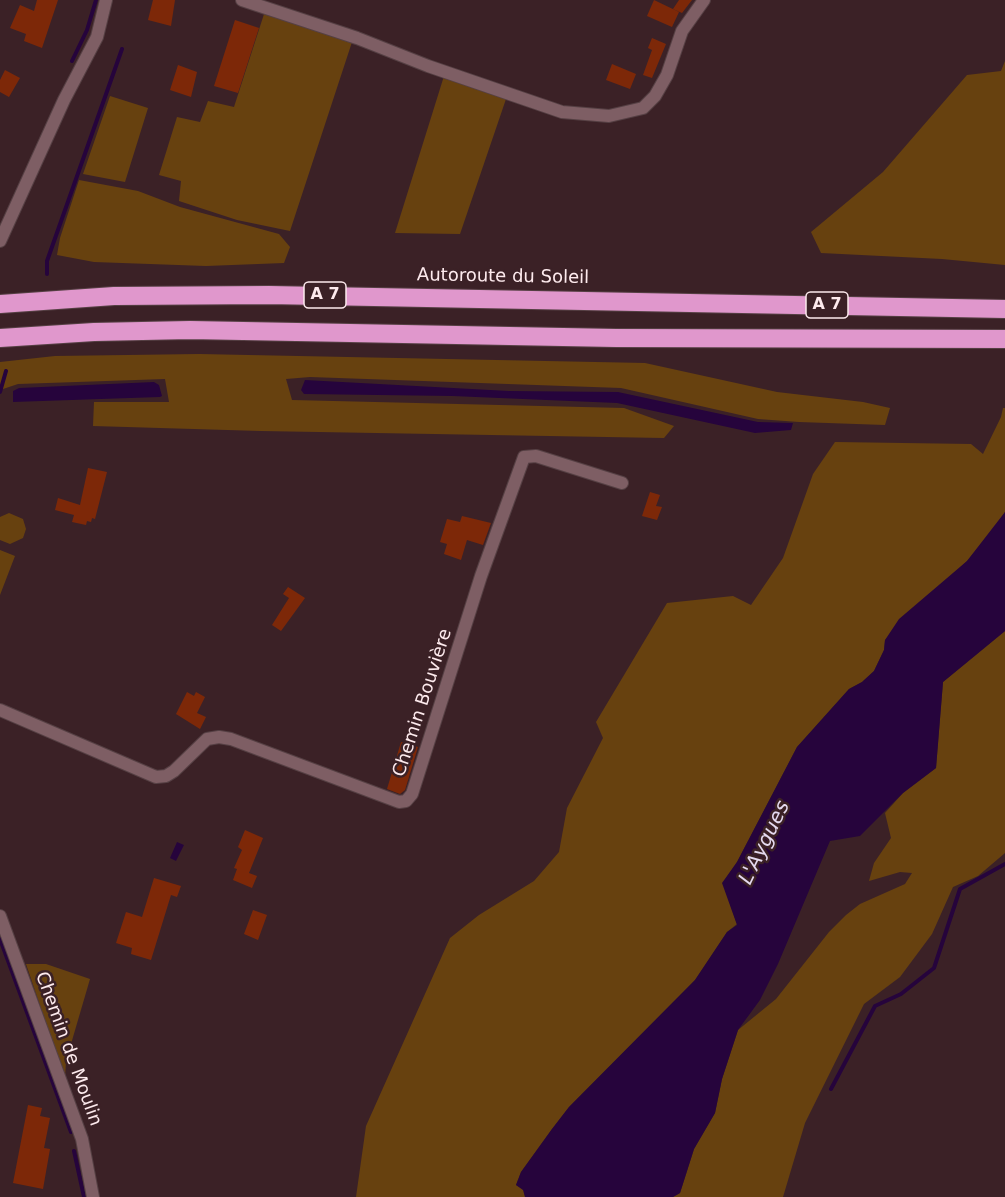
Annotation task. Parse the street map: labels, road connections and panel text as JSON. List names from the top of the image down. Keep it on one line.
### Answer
{"streets":{"highway":["Autoroute du Soleil","A 7"],"street":["Chemin Bouvière","Chemin de Moulin"]},"water":["L'Aygues"]}
